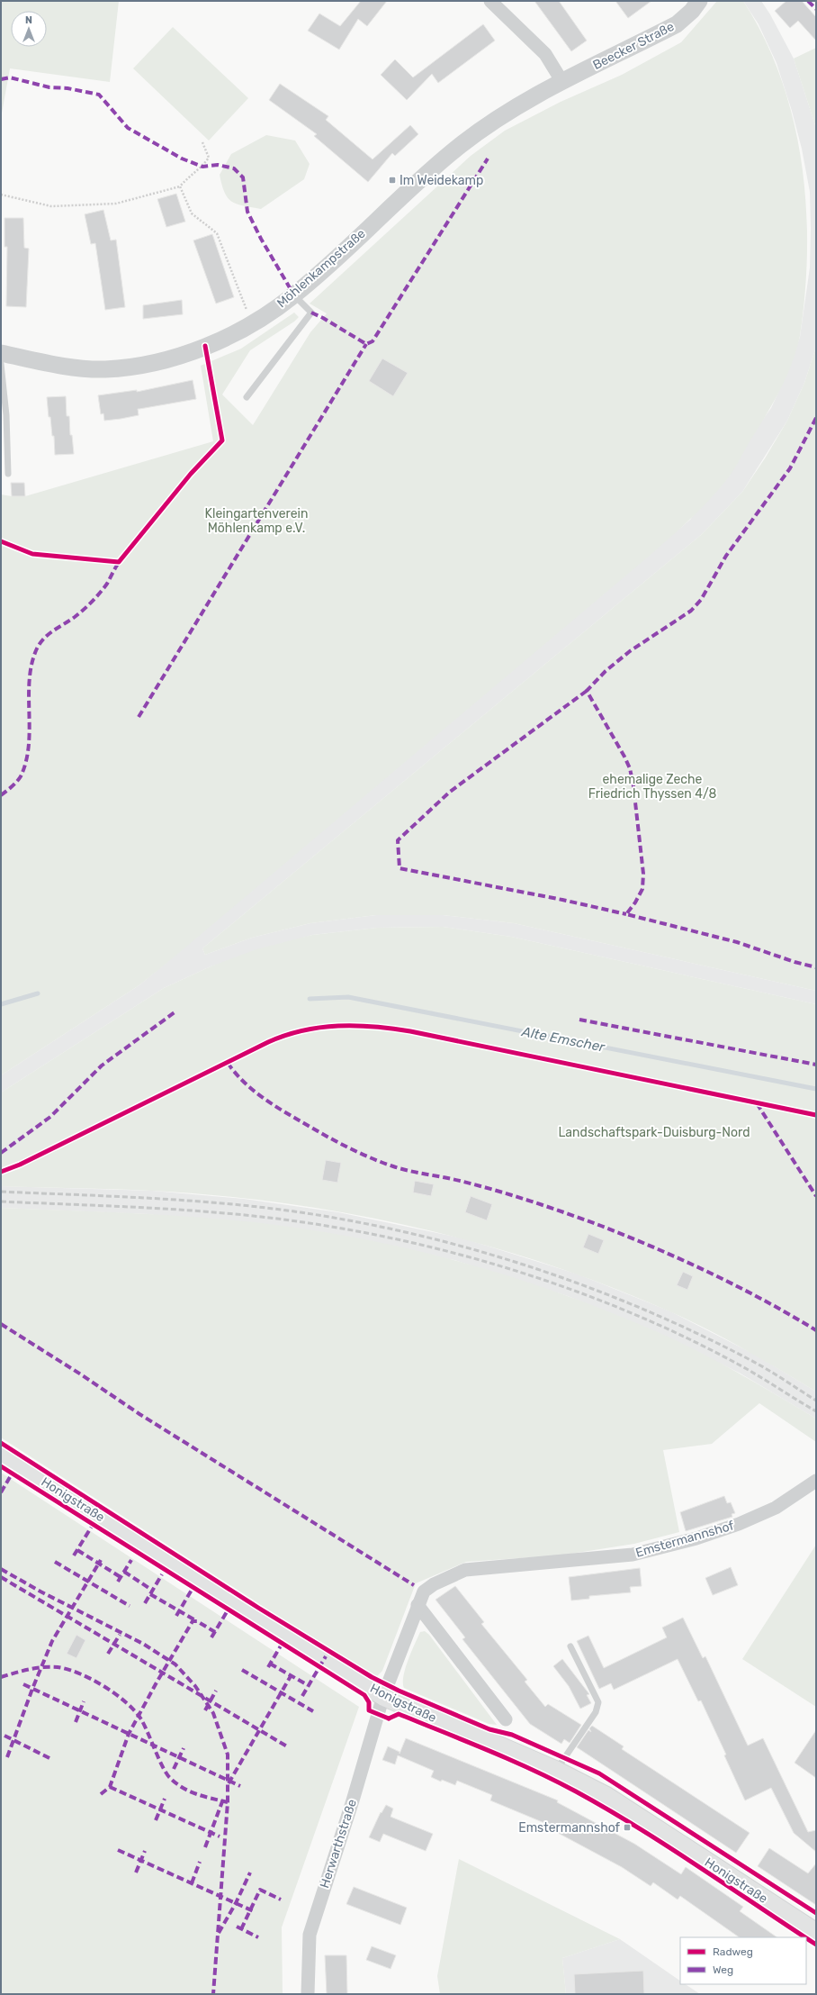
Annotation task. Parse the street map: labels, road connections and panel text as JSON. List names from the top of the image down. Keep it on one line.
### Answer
{"streets":{"main road":["Honigstraße"],"street":["Beecker Straße","Möhlenkampstraße","Emstermannshof","Herwarthstraße"]},"crossings":[["Beecker Straße","Möhlenkampstraße"],["Honigstraße","Emstermannshof"],["Honigstraße","Herwarthstraße"],["Emstermannshof","Herwarthstraße"]],"water":["Alte Emscher"],"parks":["Kleingartenverein Möhlenkamp e.V.","ehemalige Zeche Friedrich Thyssen 4/8","Landschaftspark-Duisburg-Nord"],"places":{"transit":["Im Weidekamp","Emstermannshof"]},"legend":["Radweg","Weg"],"north":"top"}
